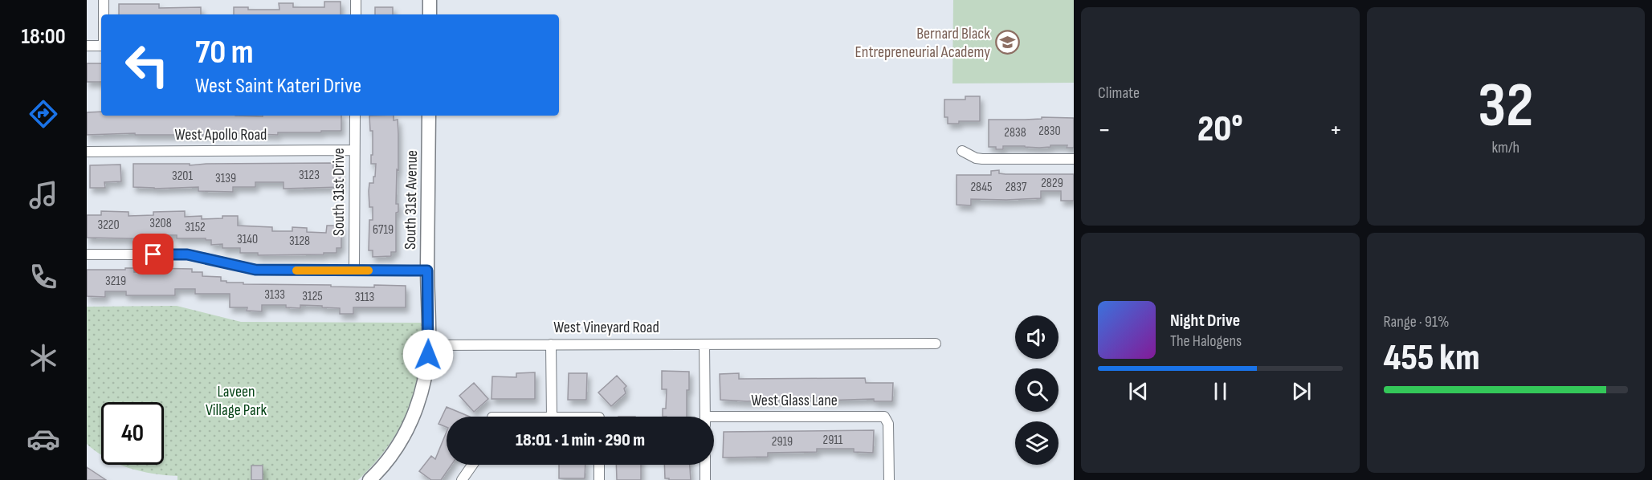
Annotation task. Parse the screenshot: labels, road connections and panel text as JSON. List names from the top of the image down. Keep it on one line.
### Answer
{"streets":{"street":["West Apollo Road","South 31st Drive","South 31st Avenue","West Vineyard Road","West Glass Lane"]},"crossings":[["West Apollo Road","South 31st Drive"],["South 31st Avenue","West Vineyard Road"]],"parks":["Laveen Village Park"],"places":{"school or university":["Bernard Black Entrepreneurial Academy"]},"house_numbers":["2830","2838","3123","3201","3139","2829","2845","2837","3208","3220","3152","6719","3140","3128","3219","3133","3125","3113","2911","2919"],"page":{"tabs":"18:00","tile":["Climate",["32","km/h"],["Range · 91%","455 km"]],"turn":["70 m","West Saint Kateri Drive"],"heat":["−","20°","+"],"song":["Night Drive","The Halogens"],"limit":"40","trip":"18:01 · 1 min · 290 m"}}
